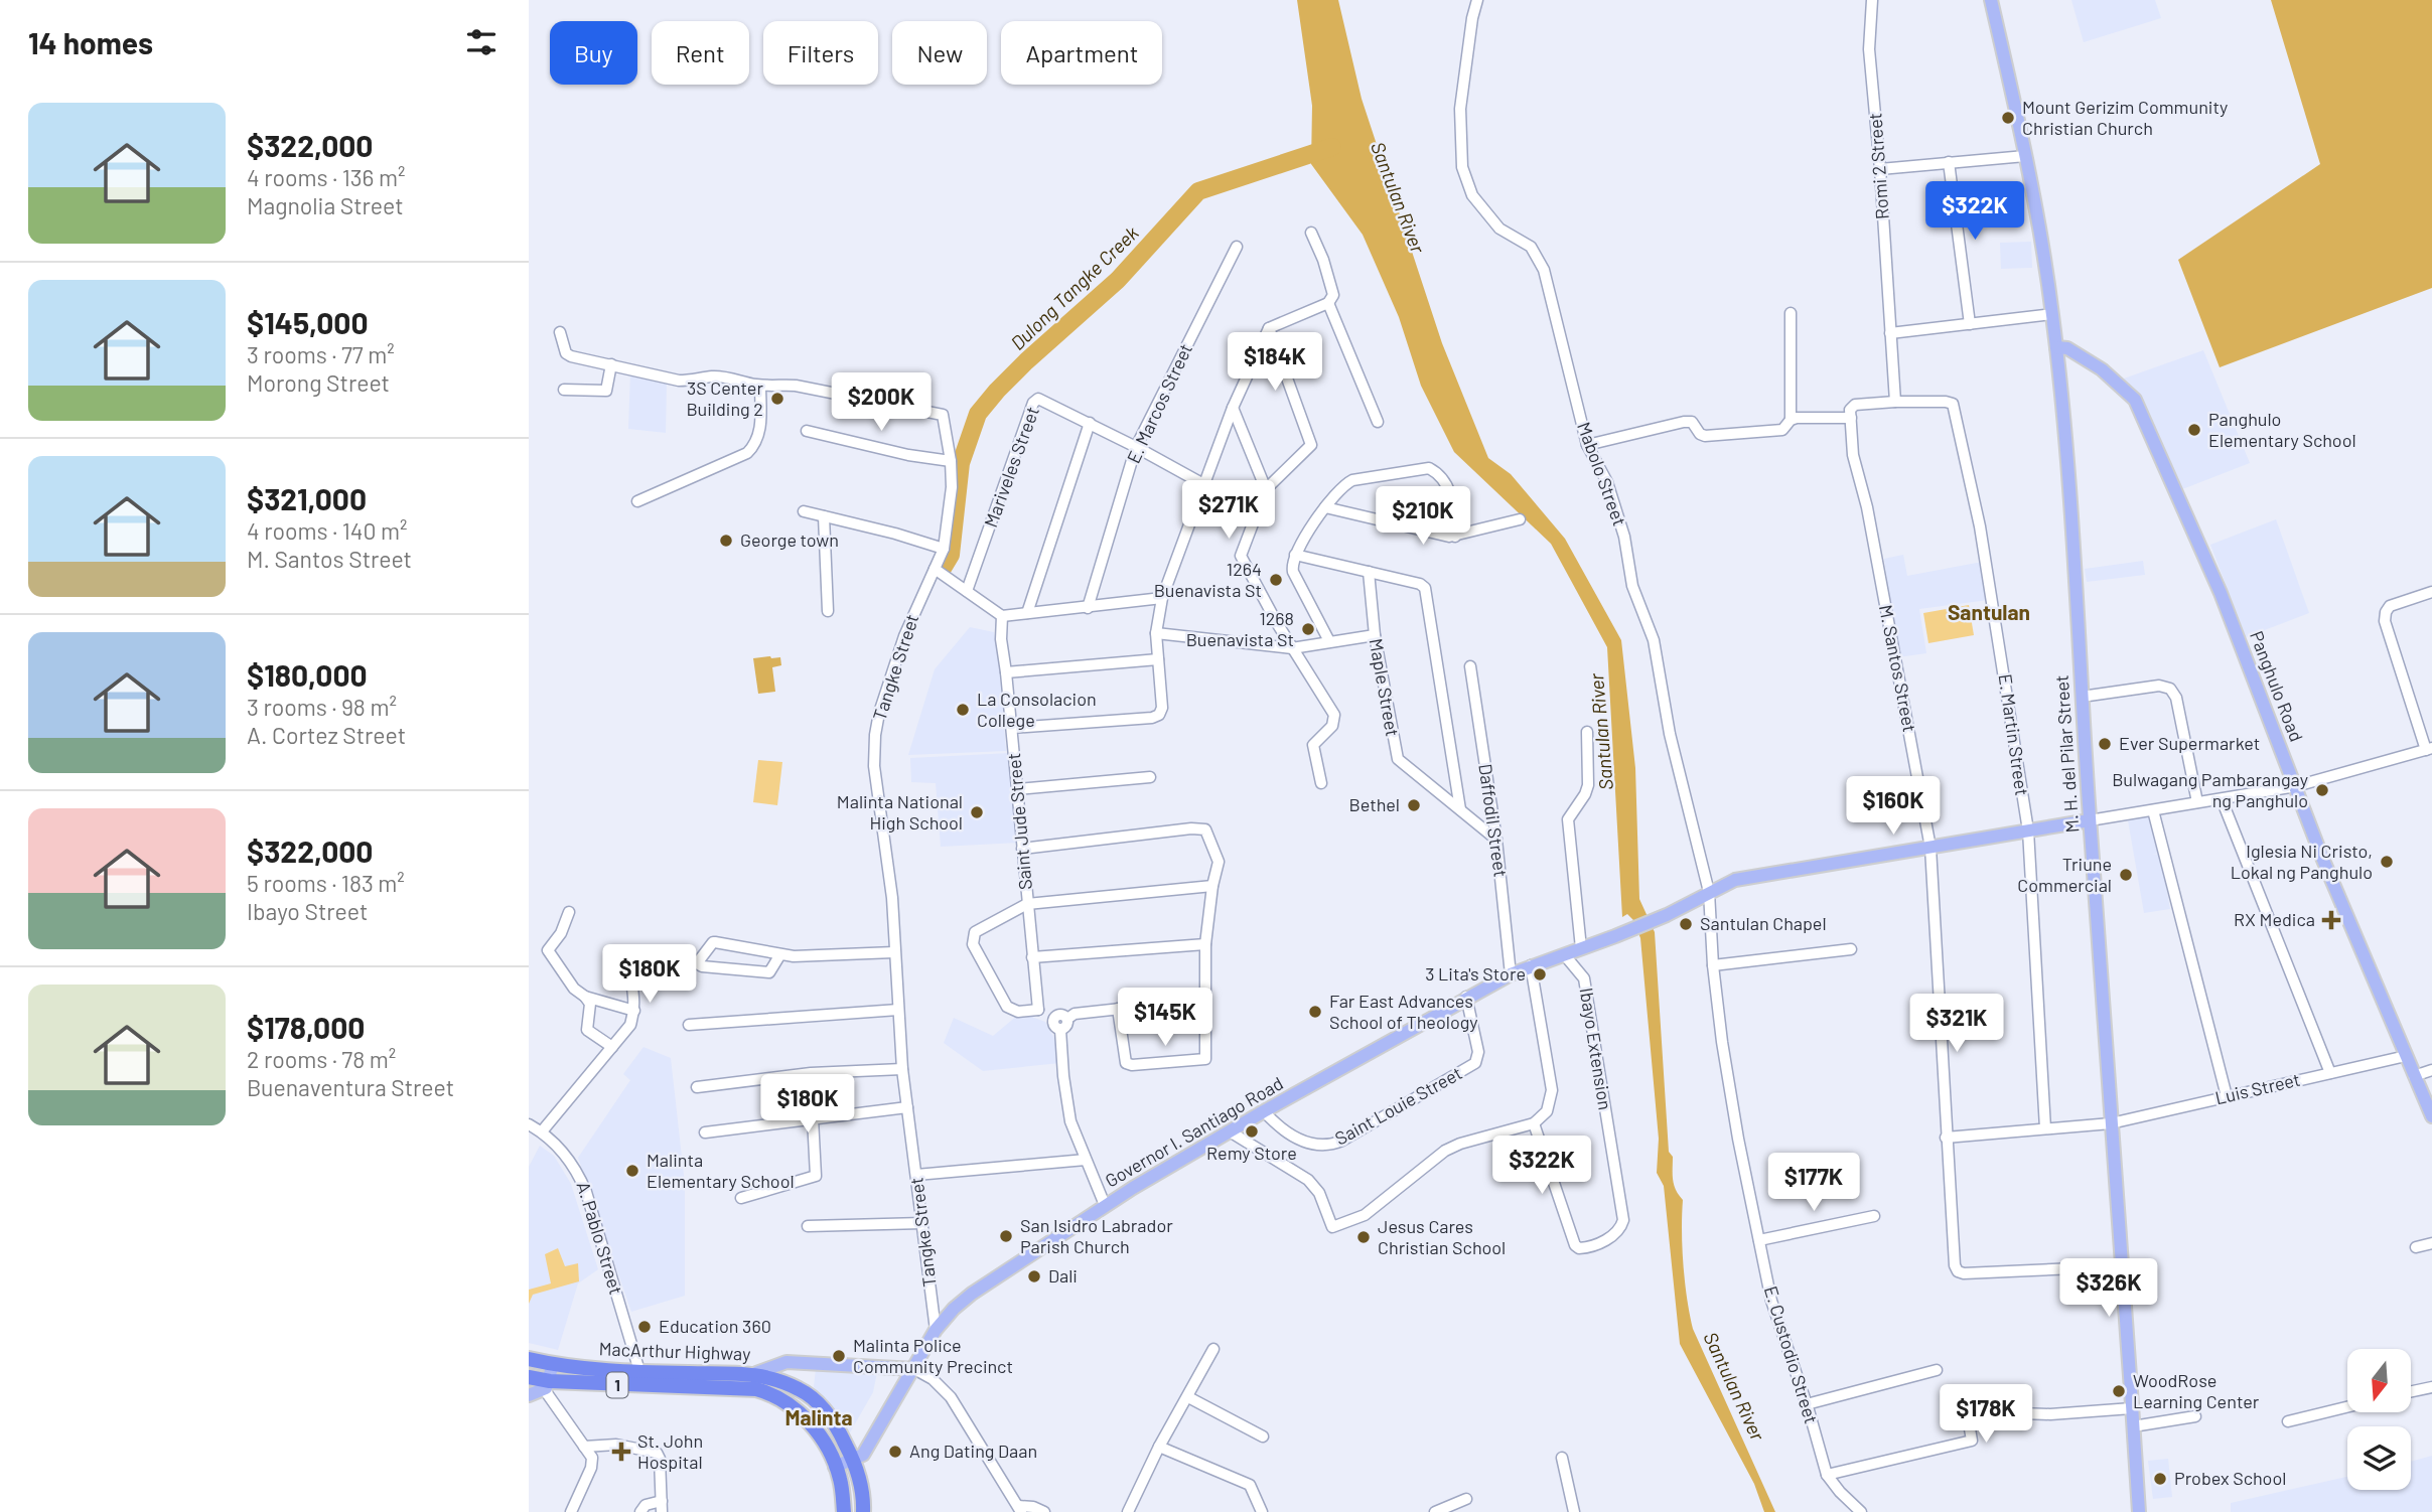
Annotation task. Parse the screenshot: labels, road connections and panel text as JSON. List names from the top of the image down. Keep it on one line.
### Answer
{"streets":{"highway":["MacArthur Highway","1"],"main road":["Panghulo Road","M. H. del Pilar Street","Governor I. Santiago Road"],"street":["Romi 2 Street","E. Marcos Street","Mariveles Street","Mabolo Street","Tangke Street","M. Santos Street","Maple Street","E. Martin Street","Daffodil Street","Saint Jude Street","Ibayo Extension","Luis Street","Saint Louie Street","A. Pablo Street","E. Custodio Street"]},"crossings":[["Romi 2 Street","E. Martin Street"],["E. Marcos Street","Mariveles Street"],["Mabolo Street","Governor I. Santiago Road"],["Mabolo Street","E. Custodio Street"],["Tangke Street","Governor I. Santiago Road"],["M. Santos Street","M. H. del Pilar Street"],["M. Santos Street","Luis Street"],["M. Santos Street","Governor I. Santiago Road"],["Panghulo Road","M. H. del Pilar Street"],["Panghulo Road","Luis Street"],["Maple Street","Daffodil Street"],["E. Martin Street","Luis Street"],["E. Martin Street","Governor I. Santiago Road"],["M. H. del Pilar Street","Luis Street"],["M. H. del Pilar Street","Governor I. Santiago Road"],["Daffodil Street","Governor I. Santiago Road"],["Ibayo Extension","Governor I. Santiago Road"],["Saint Louie Street","Governor I. Santiago Road"],["Governor I. Santiago Road","MacArthur Highway"],["Governor I. Santiago Road","E. Custodio Street"],["A. Pablo Street","MacArthur Highway"]],"districts":["Santulan","Malinta"],"water":["Santulan River","Dulong Tangke Creek"],"places":{"other":["Mount Gerizim Community Christian Church","3S Center Building 2","Panghulo Elementary School","George town","1264 Buenavista St","1268 Buenavista St","La Consolacion College","Ever Supermarket","Bulwagang Pambarangay ng Panghulo","Bethel","Malinta National High School","Iglesia Ni Cristo, Lokal ng Panghulo","Triune Commercial","Santulan Chapel","3 Lita's Store","Far East Advances School of Theology","Remy Store","Malinta Elementary School","San Isidro Labrador Parish Church","Jesus Cares Christian School","Dali","Education 360","Malinta Police Community Precinct","WoodRose Learning Center","Ang Dating Daan","Probex School"],"health":["RX Medica","St. John Hospital"]},"north":"bottom","page":{"heading":"14 homes","chip":["Buy","Rent","Filters","New","Apartment"],"list":[{"name":"$322,000","note":"4 rooms · 136 m² · Magnolia Street"},{"name":"$145,000","note":"3 rooms · 77 m² · Morong Street"},{"name":"$321,000","note":"4 rooms · 140 m² · M. Santos Street"},{"name":"$180,000","note":"3 rooms · 98 m² · A. Cortez Street"},{"name":"$322,000","note":"5 rooms · 183 m² · Ibayo Street"},{"name":"$178,000","note":"2 rooms · 78 m² · Buenaventura Street"}],"price":["$322K","$184K","$200K","$271K","$210K","$160K","$180K","$145K","$321K","$180K","$322K","$177K","$326K","$178K"]}}
